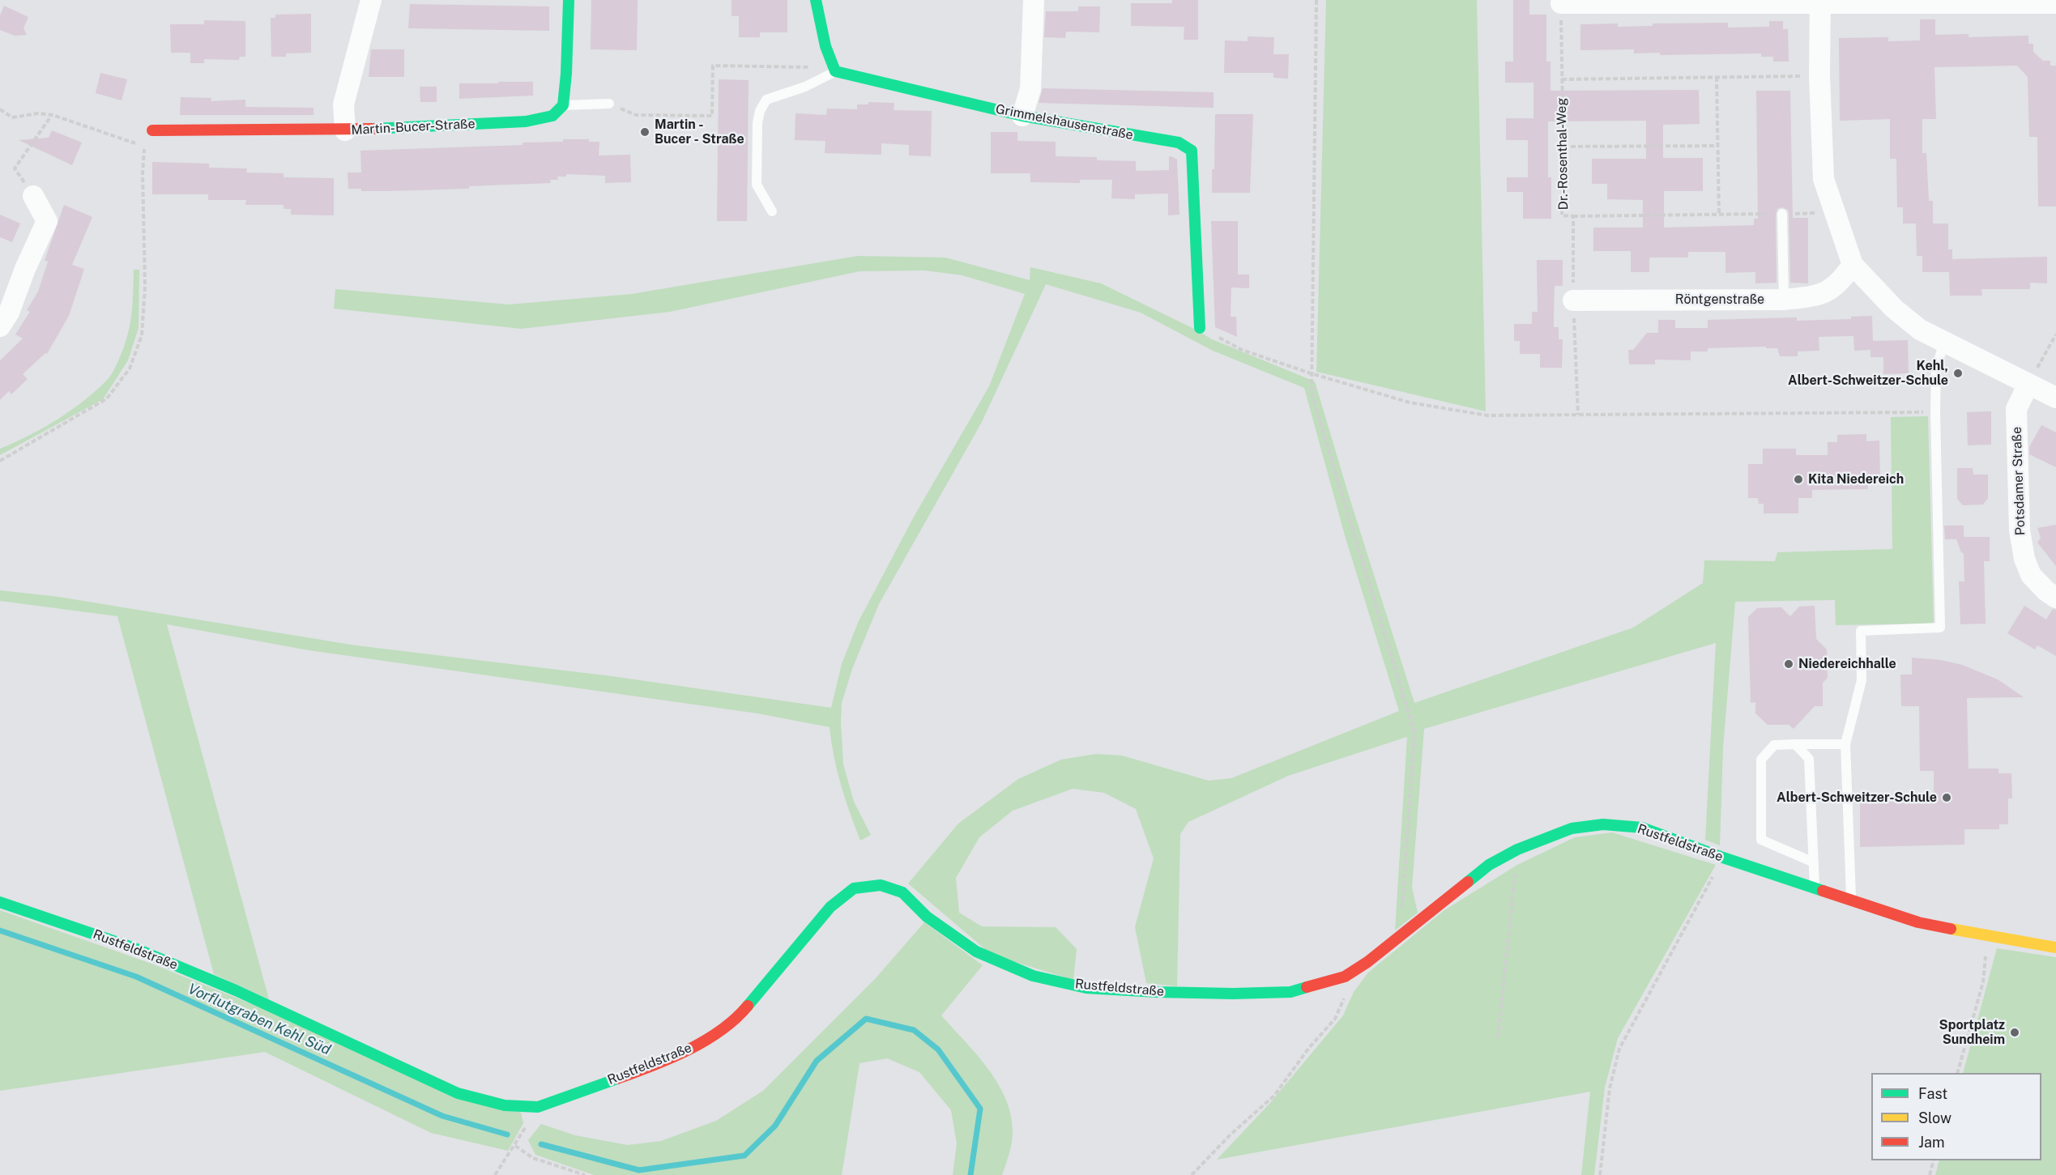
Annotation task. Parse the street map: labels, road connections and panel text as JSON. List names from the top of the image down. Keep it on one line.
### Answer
{"streets":{"street":["Grimmelshausenstraße","Martin-Bucer-Straße","Röntgenstraße","Potsdamer Straße","Rustfeldstraße"],"path":["Dr.-Rosenthal-Weg"]},"crossings":[["Dr.-Rosenthal-Weg","Röntgenstraße"]],"water":["Vorflutgraben Kehl Süd"],"places":["Martin - Bucer - Straße","Kehl, Albert-Schweitzer-Schule","Kita Niedereich","Niedereichhalle","Albert-Schweitzer-Schule","Sportplatz Sundheim"],"legend":["Fast","Slow","Jam"]}
